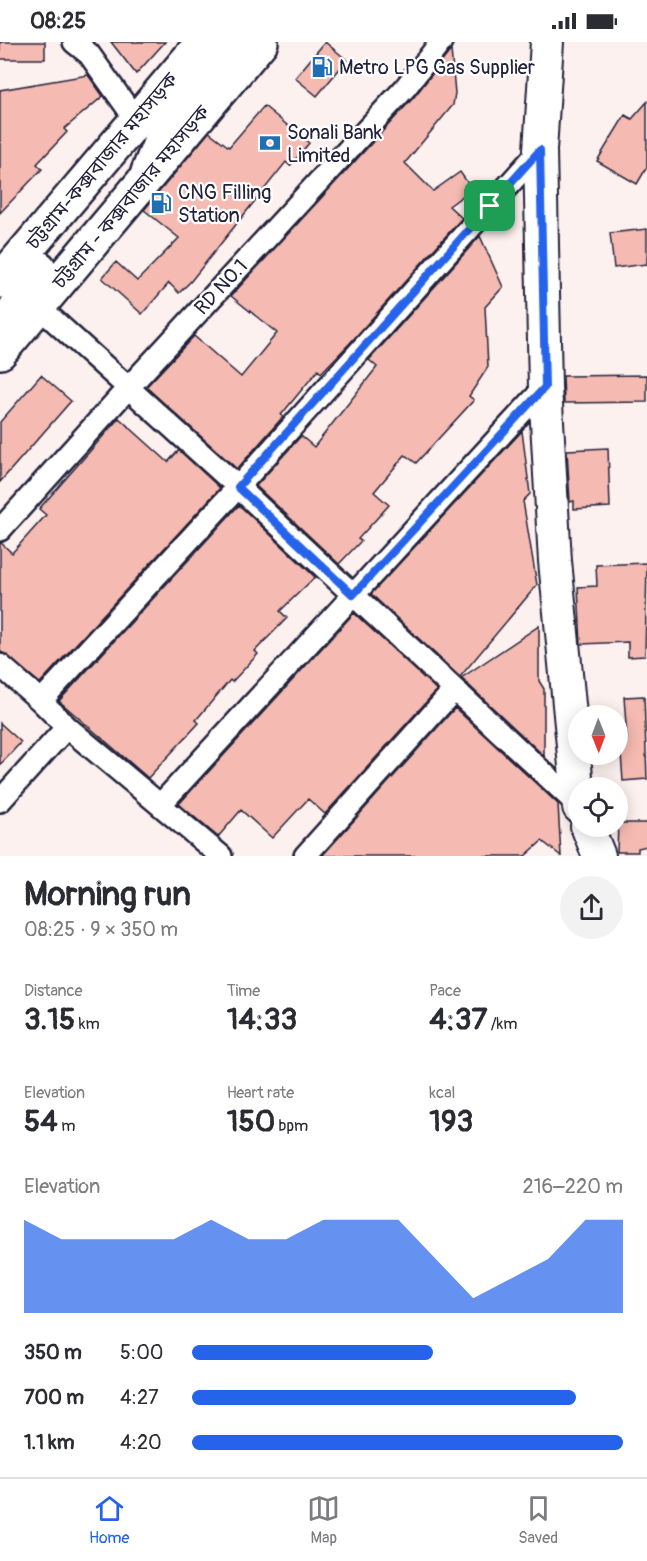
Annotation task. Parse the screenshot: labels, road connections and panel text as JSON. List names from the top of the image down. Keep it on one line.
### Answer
{"streets":{"main road":["চট্টগ্রাম-কক্সবাজার মহাসড়ক","চট্টগ্রাম - কক্সবাজার মহাসড়ক"],"street":["RD NO.1"]},"places":{"fuel station":["Metro LPG Gas Supplier","CNG Filling Station"],"bank":["Sonali Bank Limited"]},"north":"bottom","page":{"status":"08:25","heading":["Morning run","08:25 · 9 × 350 m"],"stats":[["Distance","3.15 km"],["Time","14:33"],["Pace","4:37 /km"],["Elevation","54 m"],["Heart rate","150 bpm"],["kcal","193"]],"chart":["Elevation","216–220 m"],"list":[{"name":"350 m","note":"5:00"},{"name":"700 m","note":"4:27"},{"name":"1.1 km","note":"4:20"}],"tabs":["Home","Map","Saved"]}}
